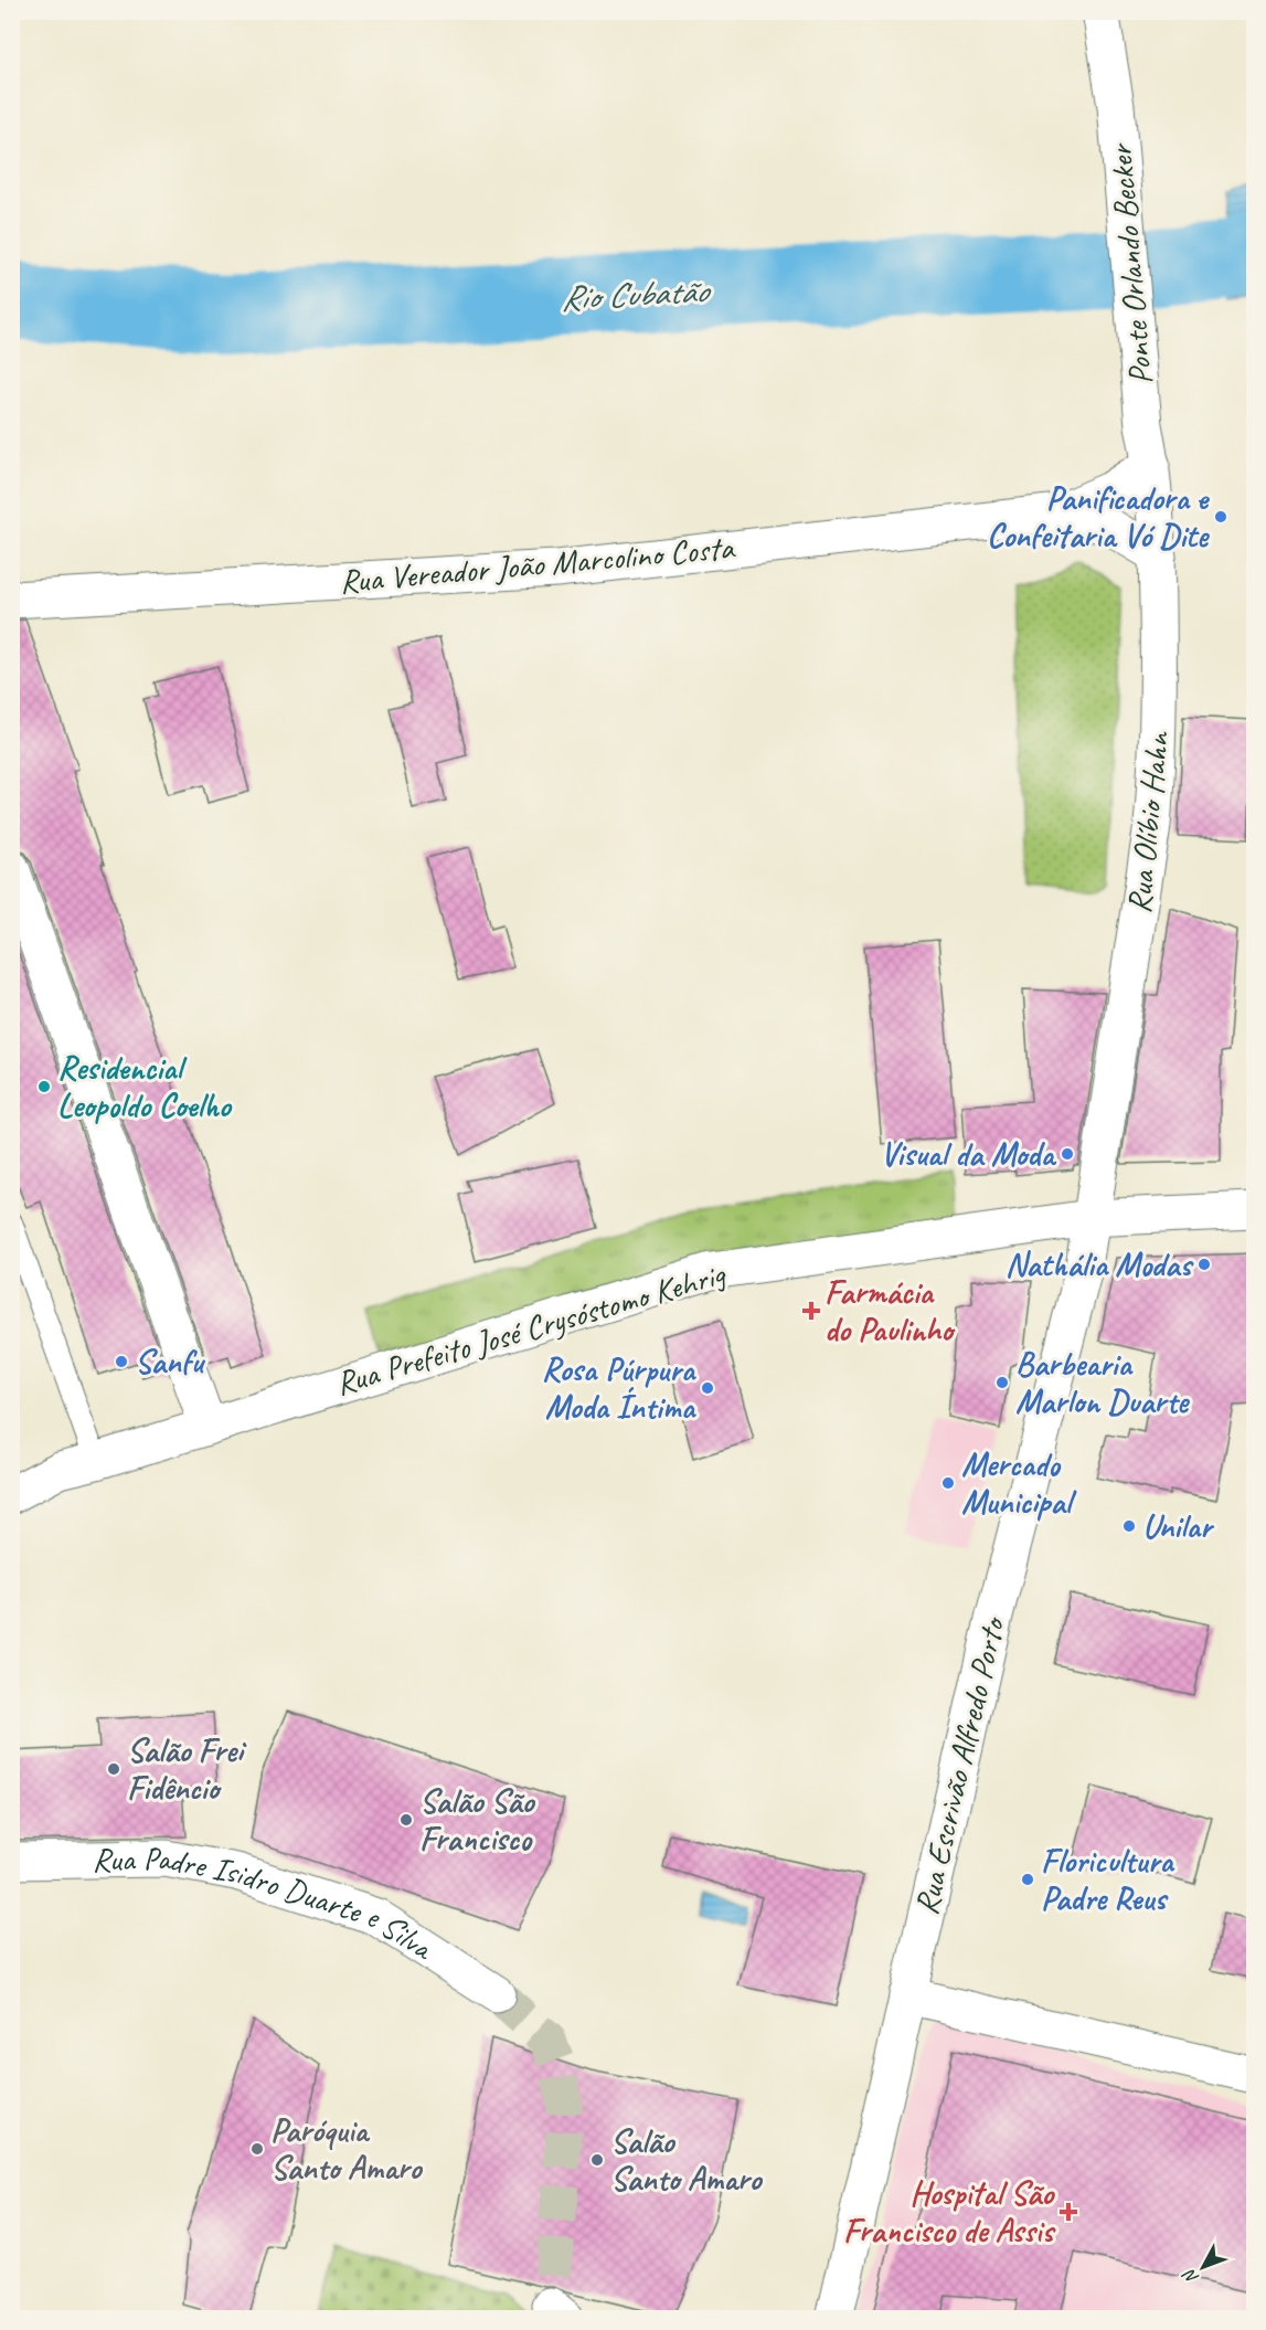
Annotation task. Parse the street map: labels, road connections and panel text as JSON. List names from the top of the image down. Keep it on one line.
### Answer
{"streets":{"main road":["Ponte Orlando Becker","Rua Vereador João Marcolino Costa","Rua Olíbio Hahn","Rua Prefeito José Crysóstomo Kehrig","Rua Escrivão Alfredo Porto","Rua Padre Isidro Duarte e Silva"]},"crossings":[["Ponte Orlando Becker","Rua Olíbio Hahn"],["Rua Vereador João Marcolino Costa","Rua Olíbio Hahn"],["Rua Olíbio Hahn","Rua Prefeito José Crysóstomo Kehrig"],["Rua Olíbio Hahn","Rua Escrivão Alfredo Porto"],["Rua Prefeito José Crysóstomo Kehrig","Rua Escrivão Alfredo Porto"]],"water":["Rio Cubatão"],"places":{"other":["Panificadora e Confeitaria Vó Dite","Residencial Leopoldo Coelho","Visual da Moda","Nathália Modas","Sanfu","Barbearia Marlon Duarte","Rosa Púrpura Moda Íntima","Mercado Municipal","Unilar","Salão Frei Fidêncio","Salão São Francisco","Floricultura Padre Reus","Paróquia Santo Amaro","Salão Santo Amaro"],"health":["Farmácia do Paulinho","Hospital São Francisco de Assis"]},"north":"bottom left"}
